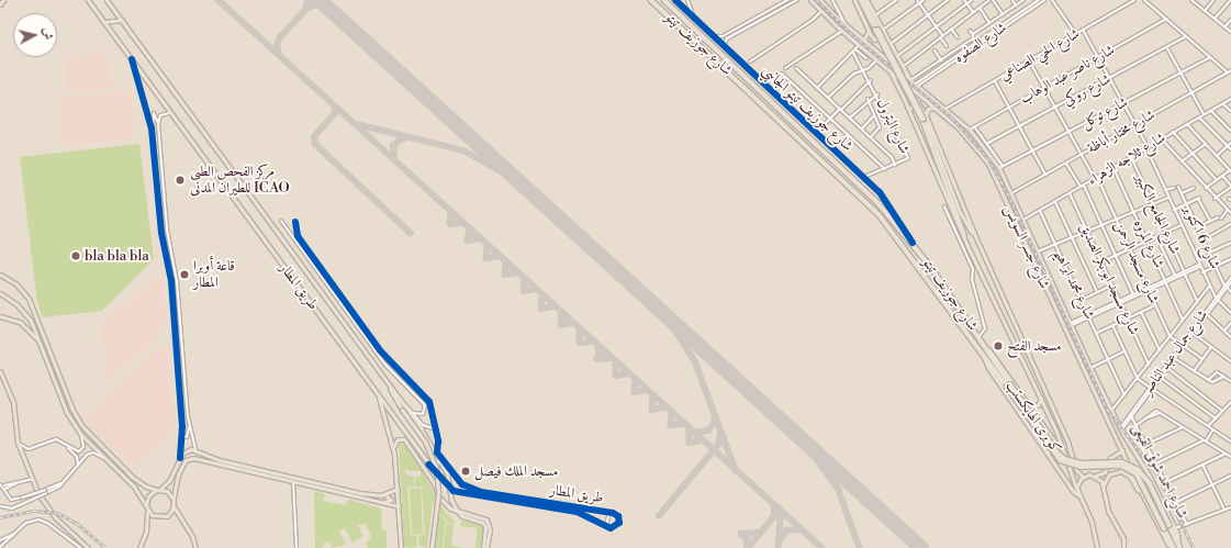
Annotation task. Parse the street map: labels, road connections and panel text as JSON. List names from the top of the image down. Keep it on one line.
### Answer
{"streets":{"highway":["شارع جوزيف تيتو","كوبرى الهايكستب"],"main road":["شارع جسر السويس","طريق المطار"],"street":["شارع الصفوه","شارع الحي الصناعي","شارع ناصر عبد الوهاب","شارع روكي","شارع جوزيف تيتو الجانبي","شارع توكل","شارع البترول","شارع مختار أباظة","شارع ثلاجه الزهراء","شارع الجامع الكبير","شارع 6 اكتوبر","شارع المروه","شارع مسجد الرحمن","شارع مسجد ابو بكر الصديق","شارع محمد ابراهيم","شارع جمال عبد الناصر","شارع احمد شوقى القيعى"]},"crossings":[["شارع الصفوه","شارع جسر السويس"],["شارع جوزيف تيتو","شارع جوزيف تيتو الجانبي"],["شارع جوزيف تيتو","كوبرى الهايكستب"],["شارع الحي الصناعي","شارع جسر السويس"],["شارع الحي الصناعي","شارع مسجد الرحمن"],["شارع ناصر عبد الوهاب","شارع جسر السويس"],["شارع ناصر عبد الوهاب","شارع مسجد الرحمن"],["شارع روكي","شارع مسجد الرحمن"],["شارع جوزيف تيتو الجانبي","شارع البترول"],["شارع توكل","شارع جسر السويس"],["شارع توكل","شارع مسجد الرحمن"],["شارع مختار أباظة","شارع جسر السويس"],["شارع مختار أباظة","شارع مسجد الرحمن"],["شارع ثلاجه الزهراء","شارع الجامع الكبير"],["شارع ثلاجه الزهراء","شارع المروه"],["شارع ثلاجه الزهراء","شارع جسر السويس"],["شارع ثلاجه الزهراء","شارع مسجد الرحمن"],["شارع ثلاجه الزهراء","شارع مسجد ابو بكر الصديق"],["شارع ثلاجه الزهراء","شارع محمد ابراهيم"],["شارع 6 اكتوبر","شارع جمال عبد الناصر"],["شارع جسر السويس","شارع جمال عبد الناصر"],["شارع جسر السويس","كوبرى الهايكستب"],["شارع جمال عبد الناصر","شارع احمد شوقى القيعى"]],"places":["مركز الفحص الطبى للطيران المدنى ICAO","bla bla bla","قاعة أوبرا المطار","مسجد الفتح","مسجد الملك فيصل"],"north":"right"}
